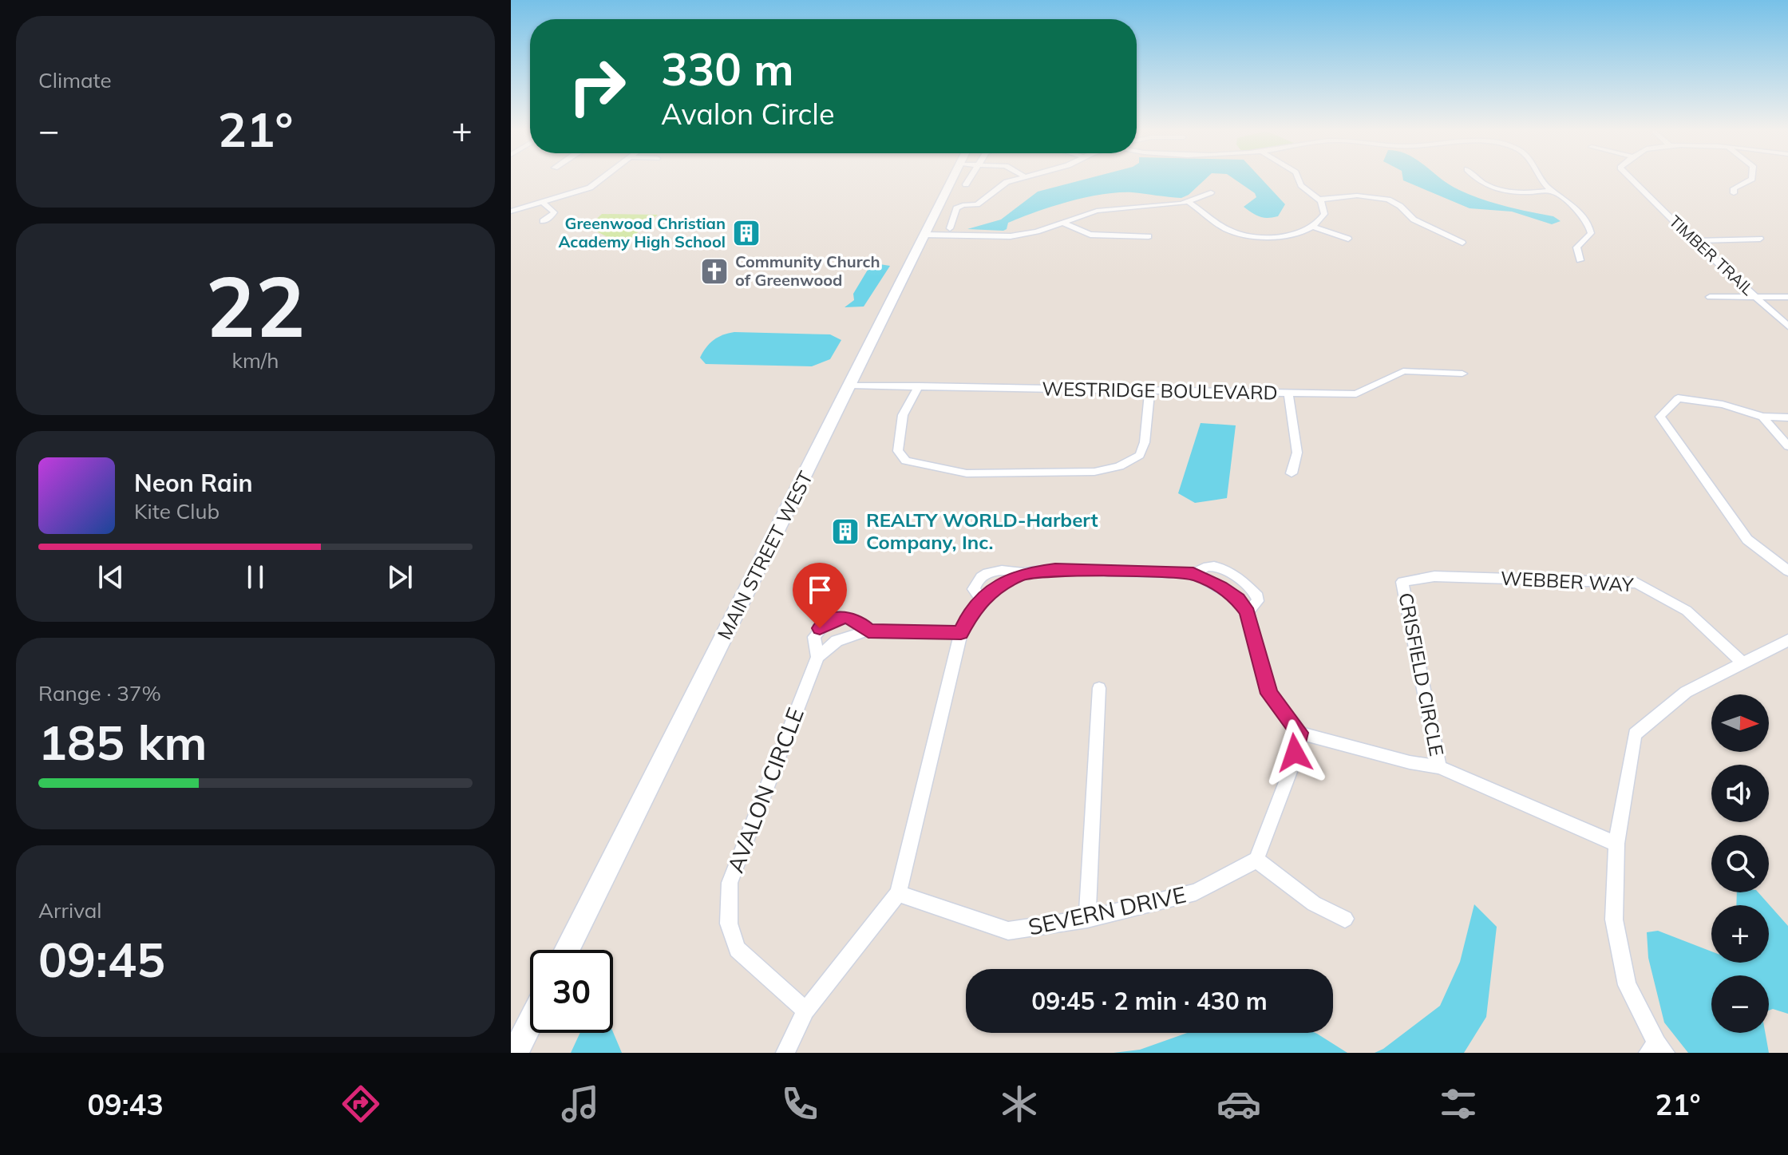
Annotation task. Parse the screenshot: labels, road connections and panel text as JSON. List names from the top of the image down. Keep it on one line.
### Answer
{"streets":{"main road":["MAIN STREET WEST"],"street":["TIMBER TRAIL","WESTRIDGE BOULEVARD","WEBBER WAY","CRISFIELD CIRCLE","AVALON CIRCLE","SEVERN DRIVE"]},"crossings":[["WESTRIDGE BOULEVARD","MAIN STREET WEST"],["WEBBER WAY","CRISFIELD CIRCLE"]],"places":{"building":["Greenwood Christian Academy High School","REALTY WORLD-Harbert Company, Inc."],"church":["Community Church of Greenwood"]},"north":"right","page":{"tile":["Climate",["22","km/h"],["Range · 37%","185 km"],["Arrival","09:45"]],"turn":["330 m","Avalon Circle"],"heat":["−","21°","+"],"song":["Neon Rain","Kite Club"],"map_buttons":["+","−"],"limit":"30","trip":"09:45 · 2 min · 430 m","tabs":["09:43","21°"]}}
